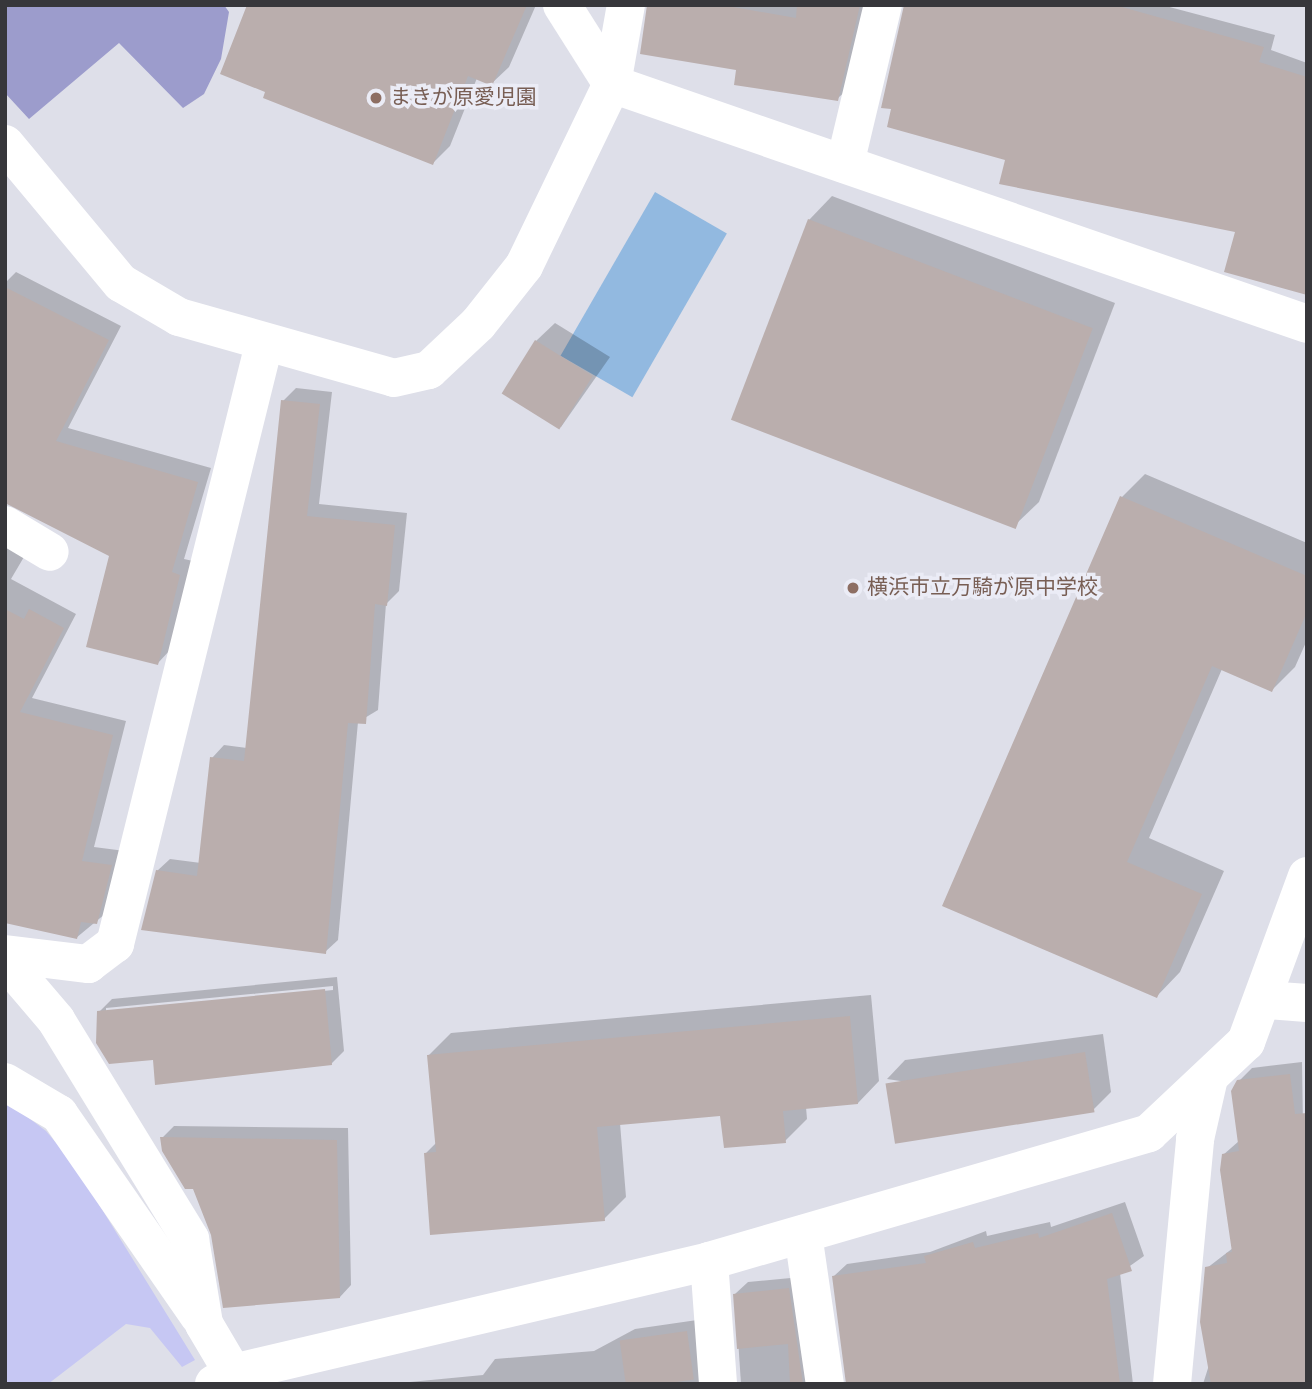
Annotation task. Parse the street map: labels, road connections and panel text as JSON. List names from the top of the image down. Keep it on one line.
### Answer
{"places":["まきが原愛児園","横浜市立万騎が原中学校"]}
